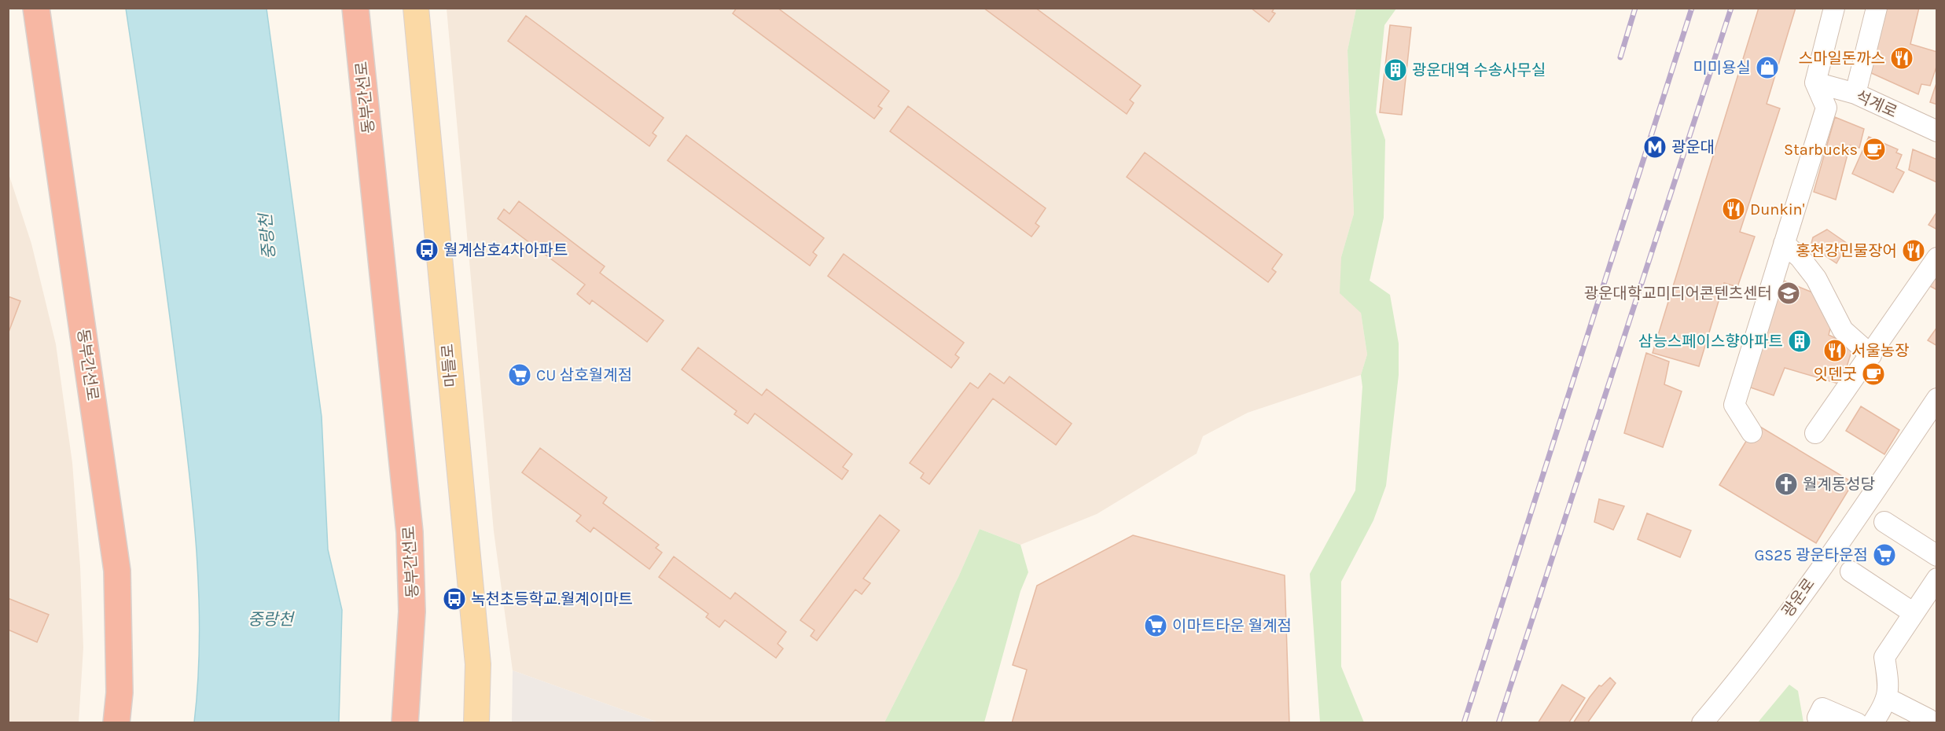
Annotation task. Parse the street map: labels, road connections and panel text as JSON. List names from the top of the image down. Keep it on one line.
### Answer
{"streets":{"highway":["동부간선로"],"main road":["마들로"],"street":["석계로","광운로"]},"water":["중랑천"],"places":{"restaurant":["스마일돈까스","Dunkin'","홍천강민물장어","서울농장"],"shop":["미미용실"],"building":["광운대역 수송사무실","삼능스페이스향아파트"],"metro station":["광운대"],"cafe":["Starbucks","잇덴굿"],"bus stop":["월계삼호4차아파트","녹천초등학교.월계이마트"],"school or university":["광운대학교미디어콘텐츠센터"],"supermarket":["CU 삼호월계점","GS25 광운타운점","이마트타운 월계점"],"church":["월계동성당"]}}
